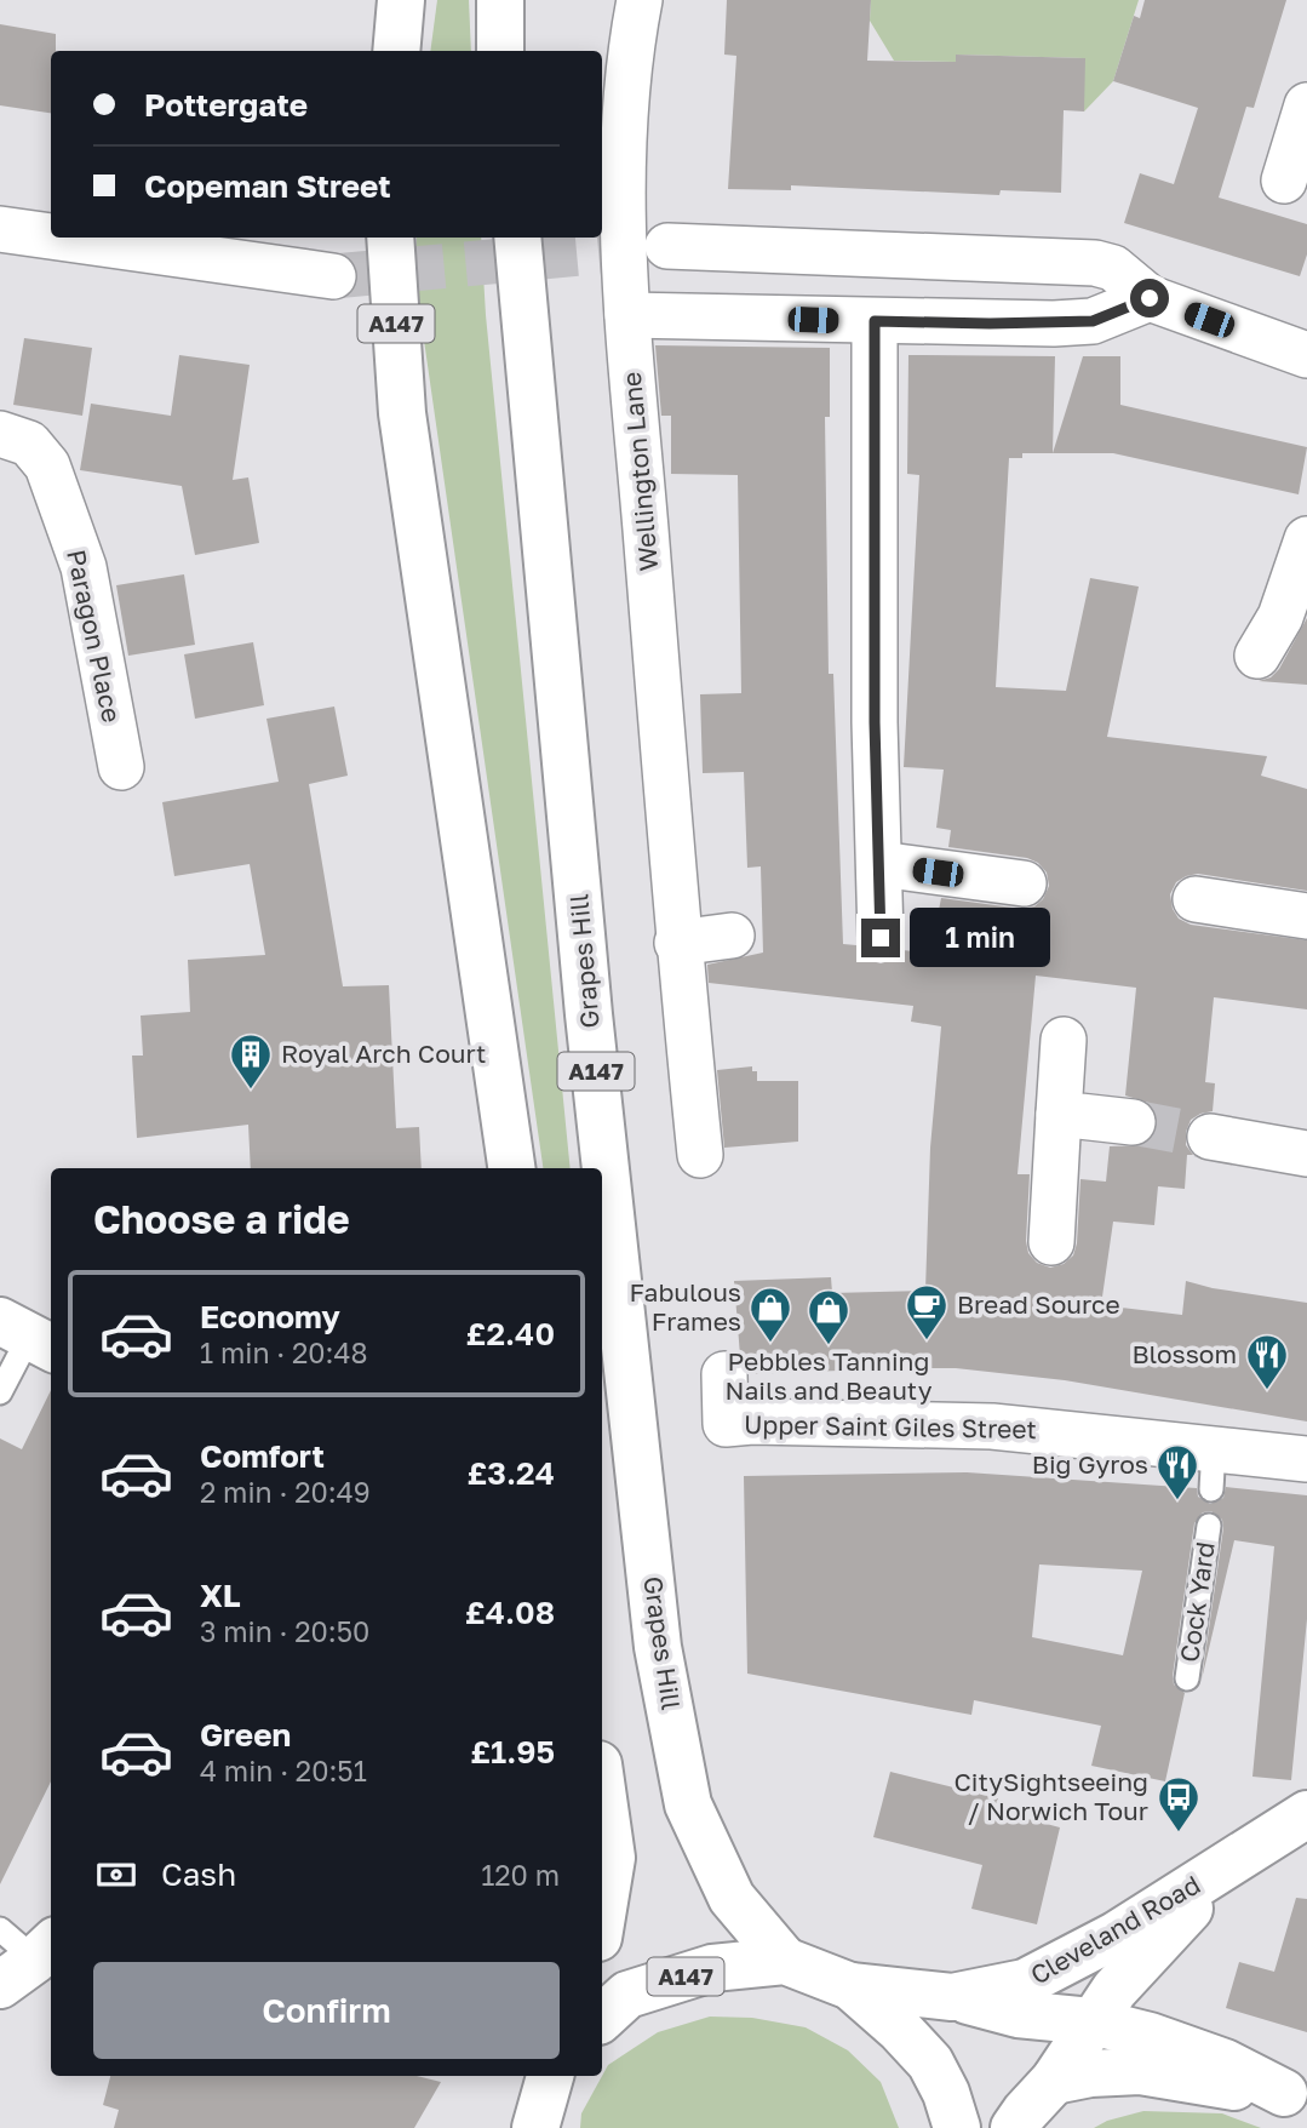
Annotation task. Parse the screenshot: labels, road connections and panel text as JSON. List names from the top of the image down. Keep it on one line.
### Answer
{"streets":{"main road":["A147","Grapes Hill","Cleveland Road"],"street":["Wellington Lane","Paragon Place","Upper Saint Giles Street"],"lane":["Cock Yard"]},"crossings":[["A147","Grapes Hill"],["A147","Cleveland Road"]],"places":{"building":["Royal Arch Court"],"cafe":["Bread Source"],"shop":["Fabulous Frames","Pebbles Tanning Nails and Beauty"],"restaurant":["Blossom","Big Gyros"],"bus stop":["CitySightseeing / Norwich Tour"]},"page":{"banner":["Pottergate","Copeman Street"],"bubble":"1 min","heading":"Choose a ride","list":[{"name":"Economy","note":"1 min · 20:48","value":"£2.40"},{"name":"Comfort","note":"2 min · 20:49","value":"£3.24"},{"name":"XL","note":"3 min · 20:50","value":"£4.08"},{"name":"Green","note":"4 min · 20:51","value":"£1.95"}],"pay":["Cash","120 m"],"buttons":"Confirm"}}
